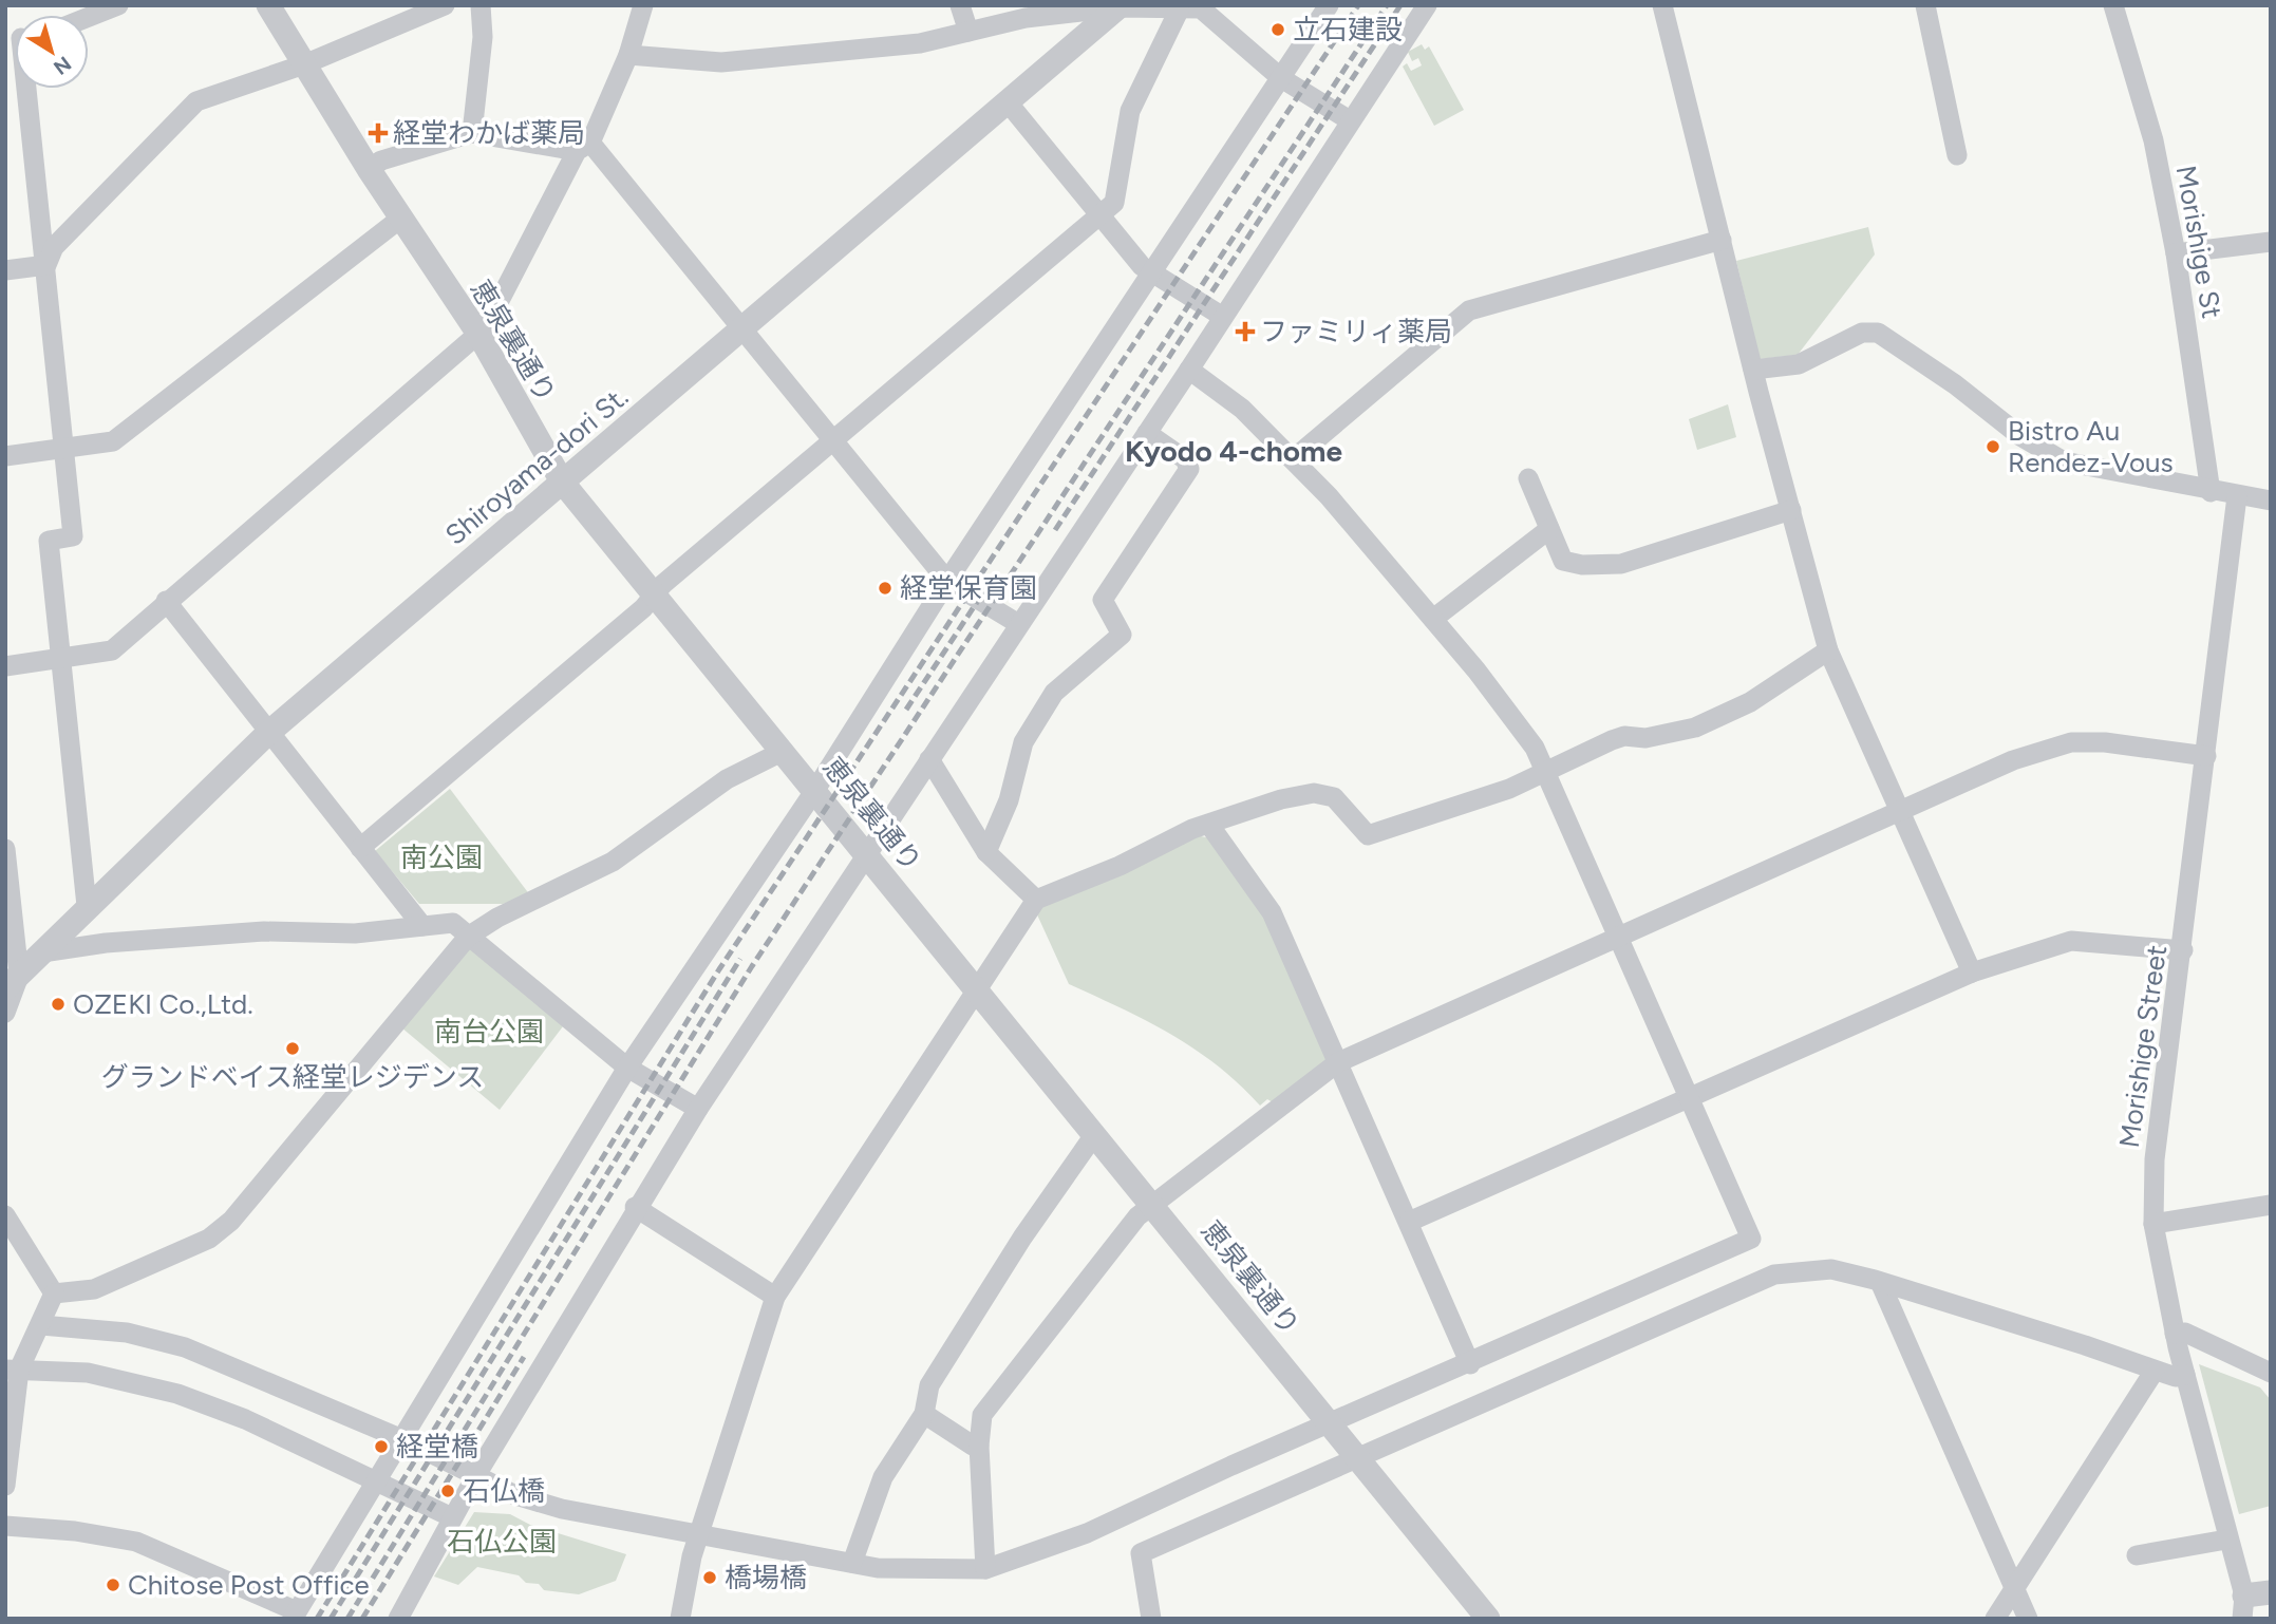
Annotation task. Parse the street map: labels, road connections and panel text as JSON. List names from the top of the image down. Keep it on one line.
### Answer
{"streets":{"street":["Morishige St","恵泉裏通り","Shiroyama-dori St.","Morishige Street"]},"crossings":[["恵泉裏通り","Shiroyama-dori St."]],"districts":["Kyodo 4-chome"],"parks":["南公園","南台公園","石仏公園"],"places":{"other":["立石建設","Bistro Au Rendez-Vous","経堂保育園","OZEKI Co.,Ltd.","グランドベイス経堂レジデンス","経堂橋","石仏橋","橋場橋","Chitose Post Office"],"health":["経堂わかば薬局","ファミリィ薬局"]},"north":"bottom right"}
